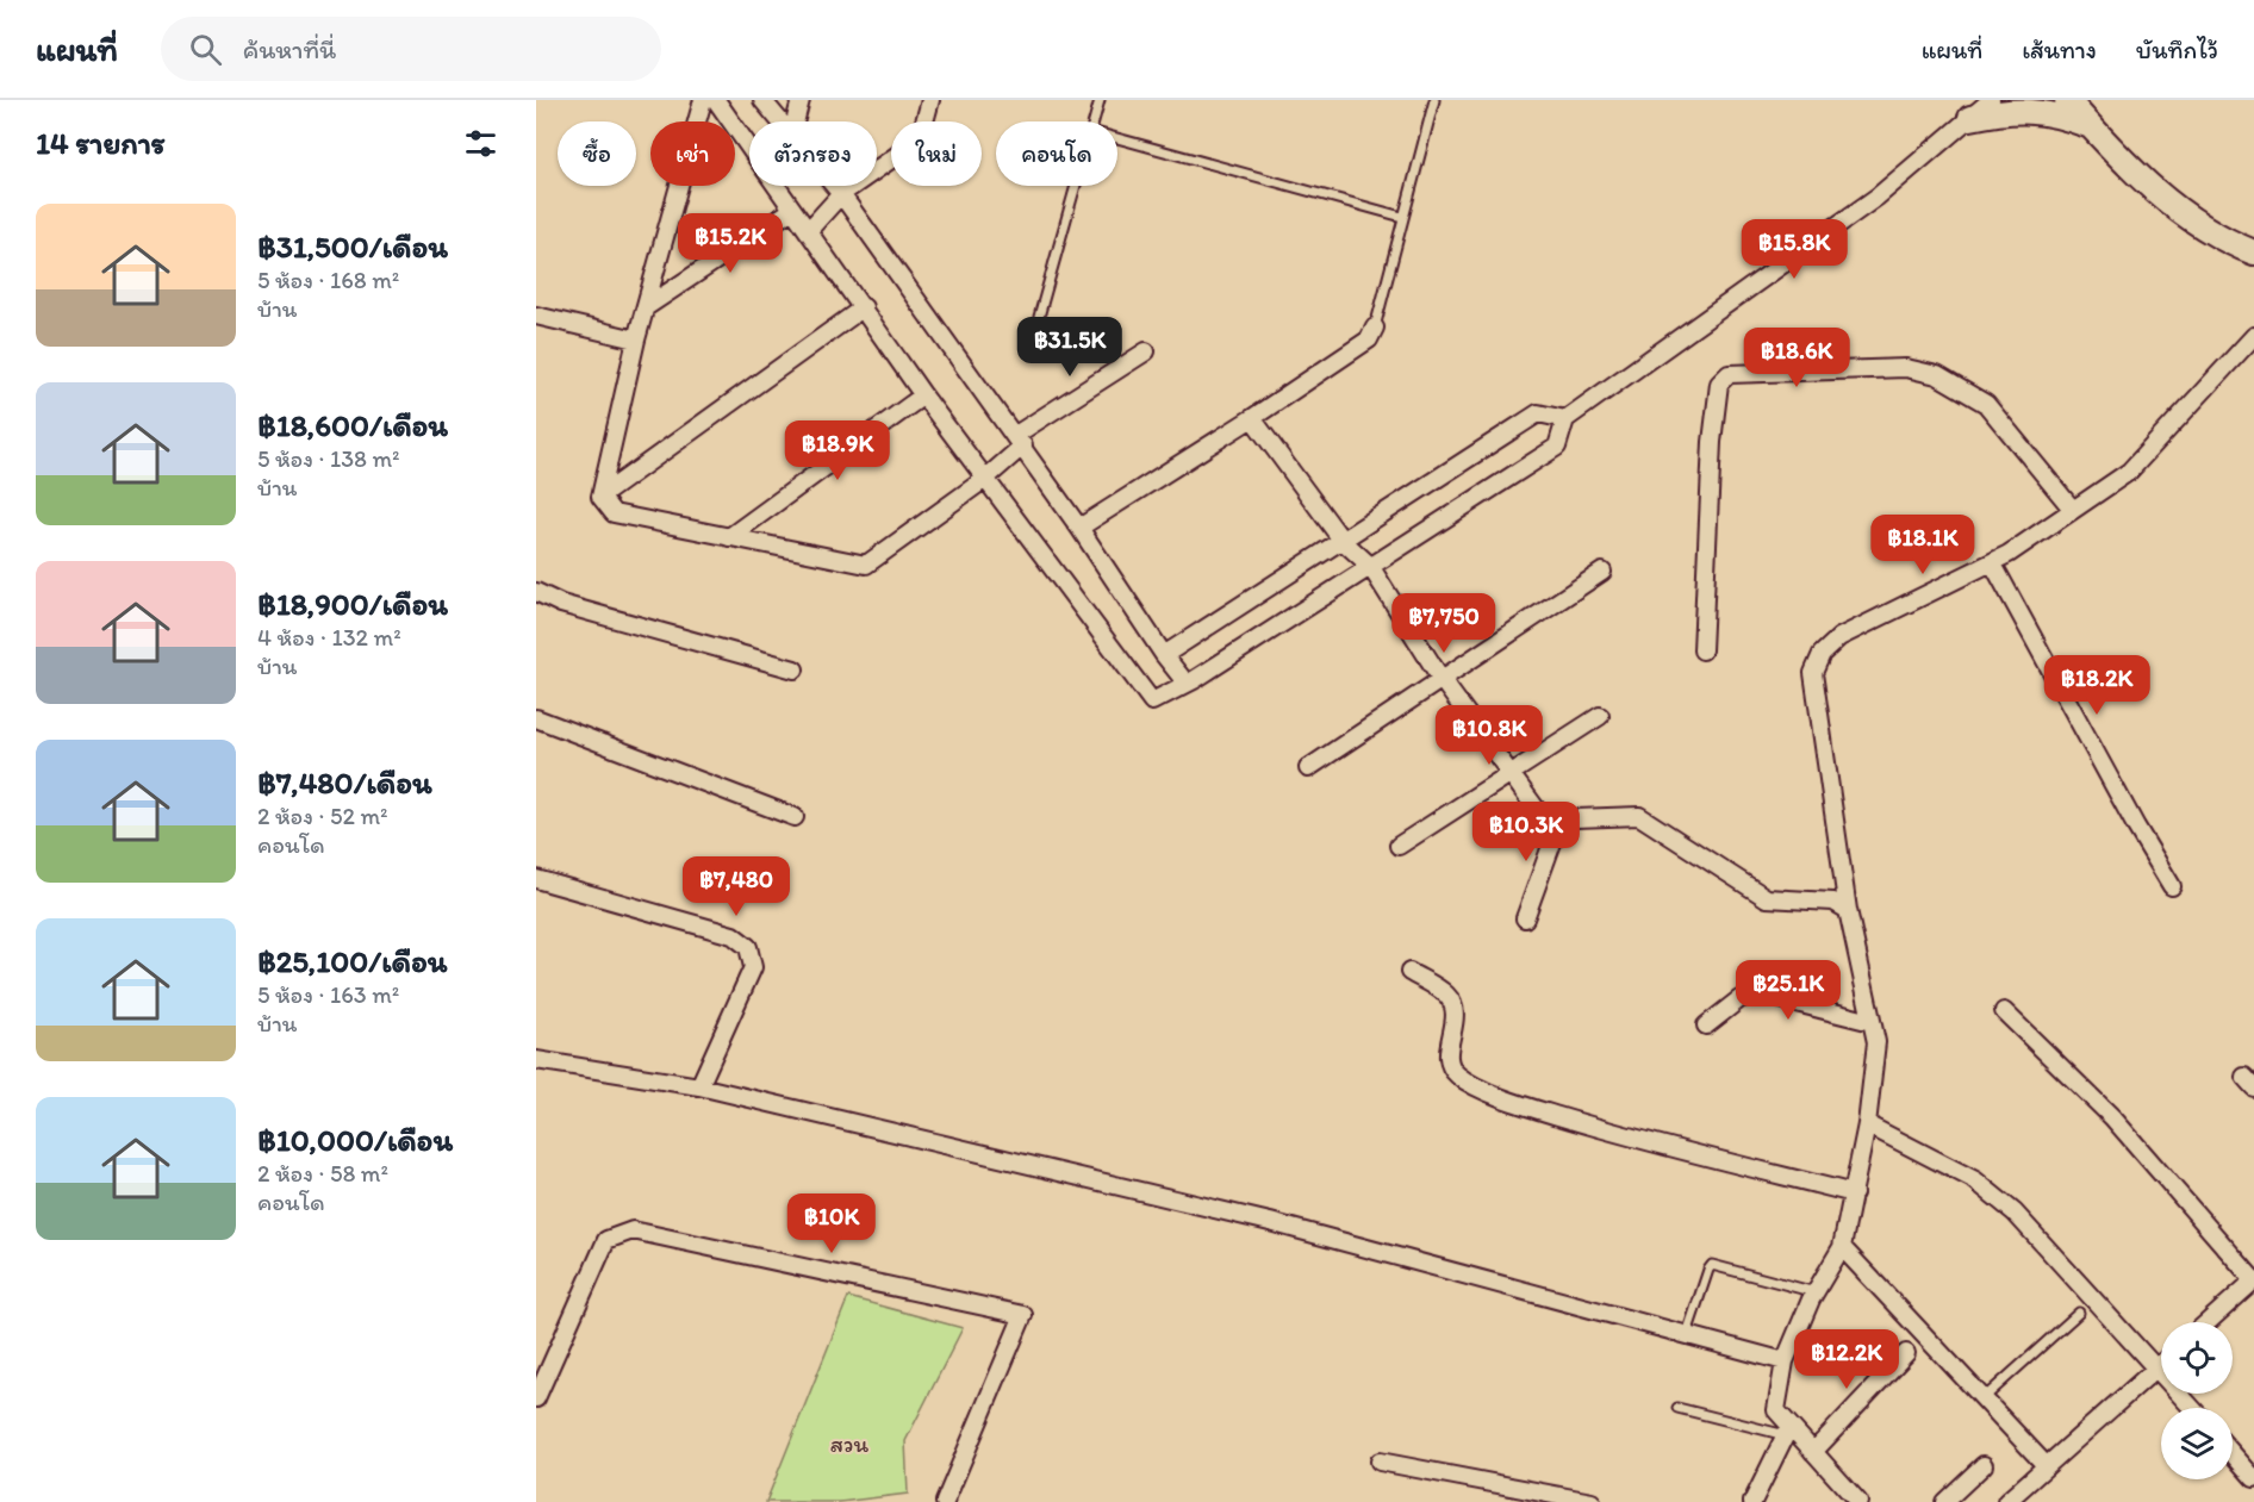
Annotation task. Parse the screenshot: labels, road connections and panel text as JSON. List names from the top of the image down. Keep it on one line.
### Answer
{"parks":["สวน"],"page":{"header":"แผนที่","search":"ค้นหาที่นี่","nav":["แผนที่","เส้นทาง","บันทึกไว้"],"heading":"14 รายการ","chip":["ซื้อ","เช่า","ตัวกรอง","ใหม่","คอนโด"],"list":[{"name":"฿31,500/เดือน","note":"5 ห้อง · 168 m² · บ้าน"},{"name":"฿18,600/เดือน","note":"5 ห้อง · 138 m² · บ้าน"},{"name":"฿18,900/เดือน","note":"4 ห้อง · 132 m² · บ้าน"},{"name":"฿7,480/เดือน","note":"2 ห้อง · 52 m² · คอนโด"},{"name":"฿25,100/เดือน","note":"5 ห้อง · 163 m² · บ้าน"},{"name":"฿10,000/เดือน","note":"2 ห้อง · 58 m² · คอนโด"}],"price":["฿15.2K","฿15.8K","฿31.5K","฿18.6K","฿18.9K","฿18.1K","฿7,750","฿18.2K","฿10.8K","฿10.3K","฿7,480","฿25.1K","฿10K","฿12.2K"]}}
